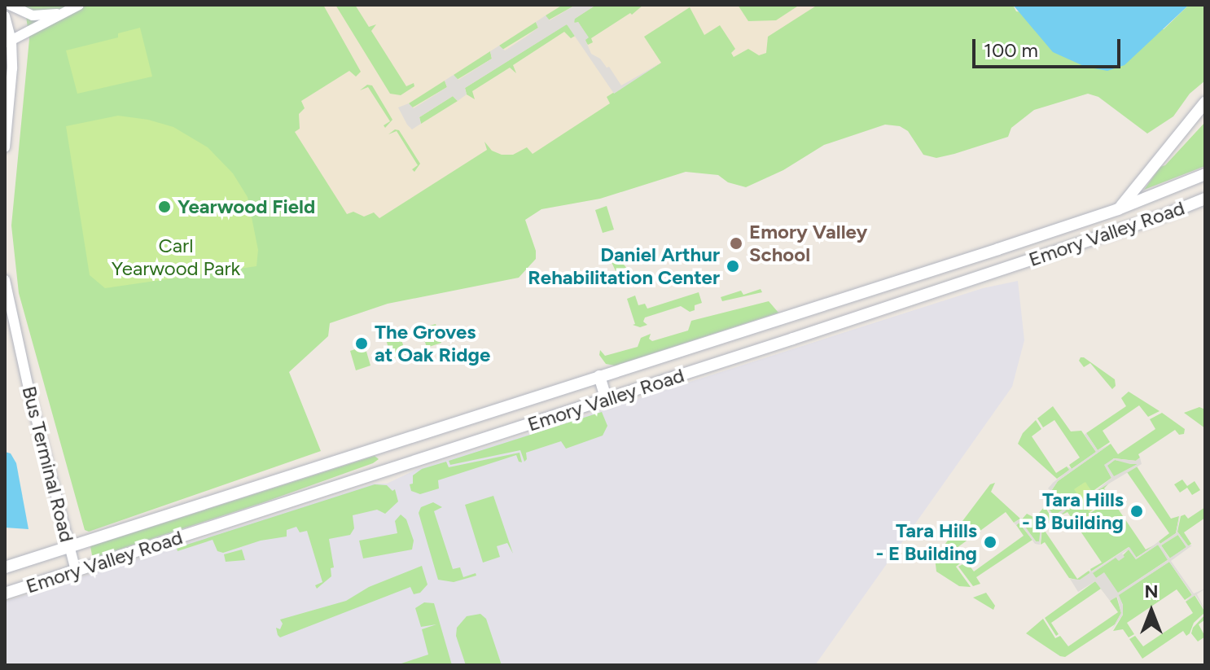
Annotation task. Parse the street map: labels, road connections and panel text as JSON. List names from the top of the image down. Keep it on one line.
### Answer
{"streets":{"main road":["Emory Valley Road"],"street":["Bus Terminal Road"]},"crossings":[["Emory Valley Road","Bus Terminal Road"]],"parks":["Carl Yearwood Park"],"places":["Yearwood Field","Emory Valley School","Daniel Arthur Rehabilitation Center","The Groves at Oak Ridge","Tara Hills - B Building","Tara Hills - E Building"],"scale_bar":"100 m","north":"top"}
